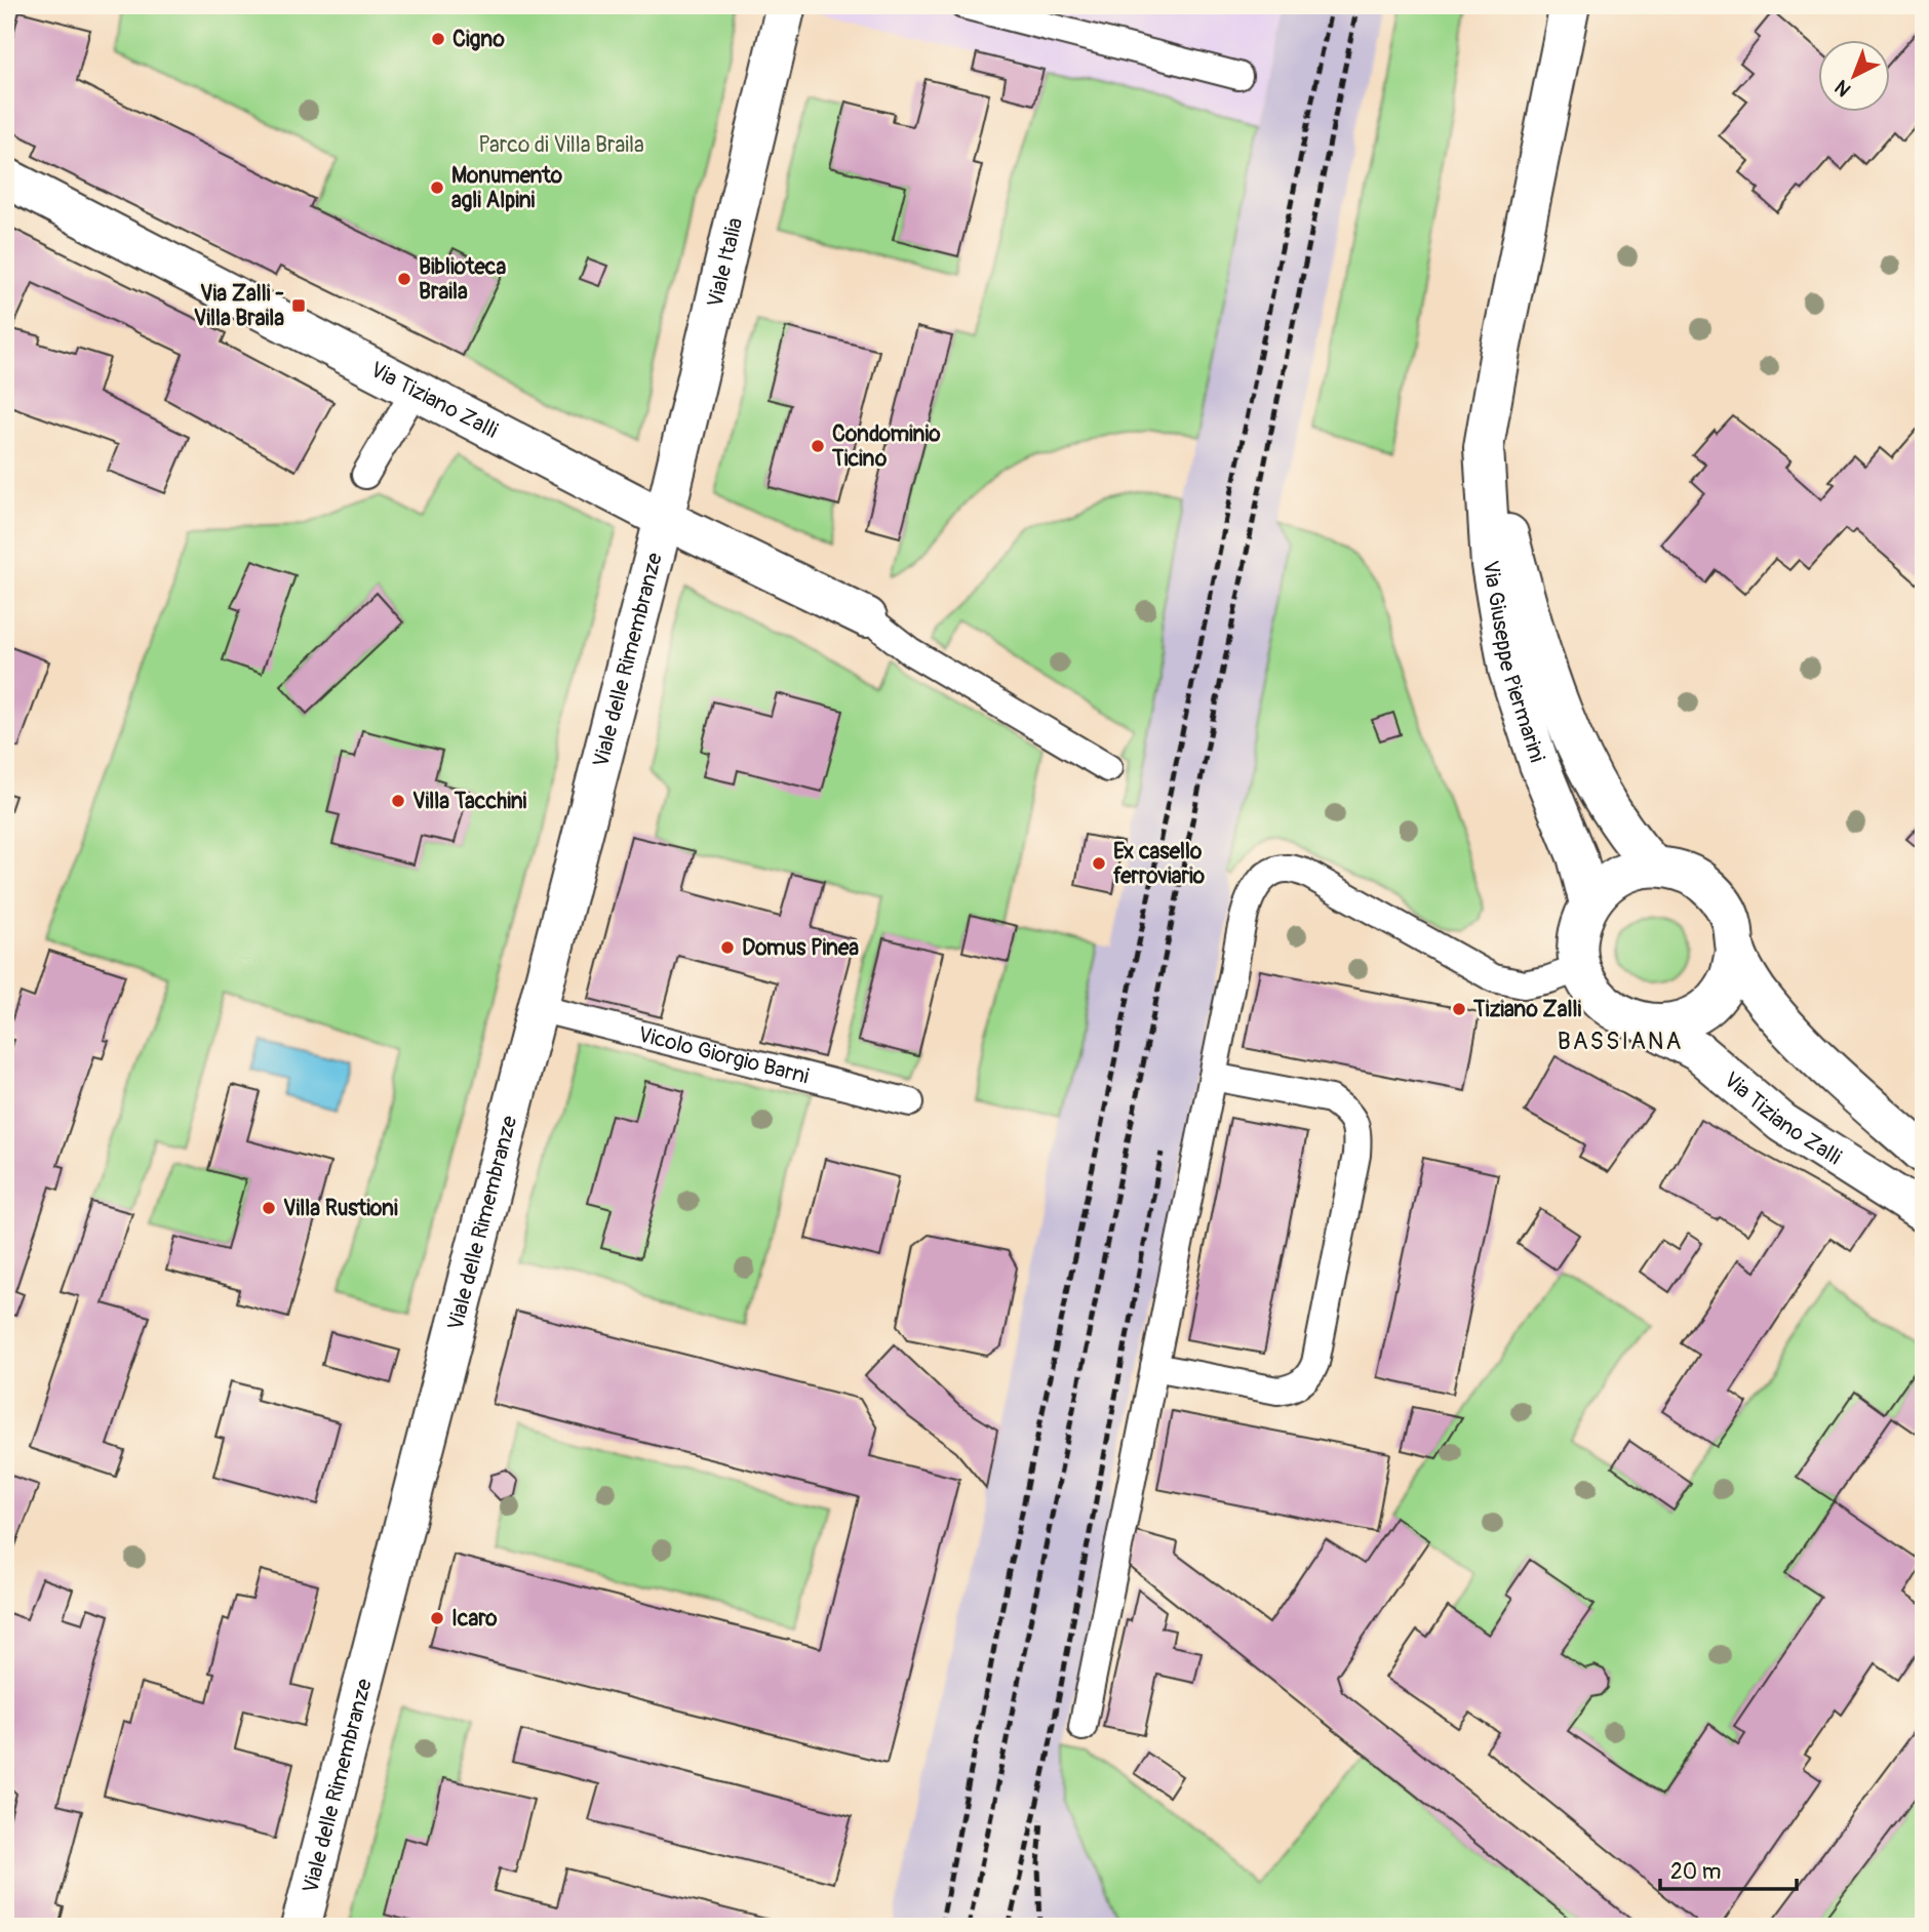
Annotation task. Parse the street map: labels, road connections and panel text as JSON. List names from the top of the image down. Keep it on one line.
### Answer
{"streets":{"street":["Viale Italia","Via Tiziano Zalli","Viale delle Rimembranze","Via Giuseppe Piermarini"],"lane":["Vicolo Giorgio Barni"]},"crossings":[["Viale Italia","Via Tiziano Zalli"],["Viale Italia","Viale delle Rimembranze"],["Via Tiziano Zalli","Viale delle Rimembranze"],["Via Tiziano Zalli","Via Giuseppe Piermarini"],["Viale delle Rimembranze","Vicolo Giorgio Barni"]],"districts":["BASSIANA"],"parks":["Parco di Villa Braila"],"places":{"other":["Cigno","Monumento agli Alpini","Biblioteca Braila","Condominio Ticino","Villa Tacchini","Ex casello ferroviario","Domus Pinea","Tiziano Zalli","Villa Rustioni","Icaro"],"transit":["Via Zalli - Villa Braila"]},"scale_bar":"20 m","north":"bottom left"}
